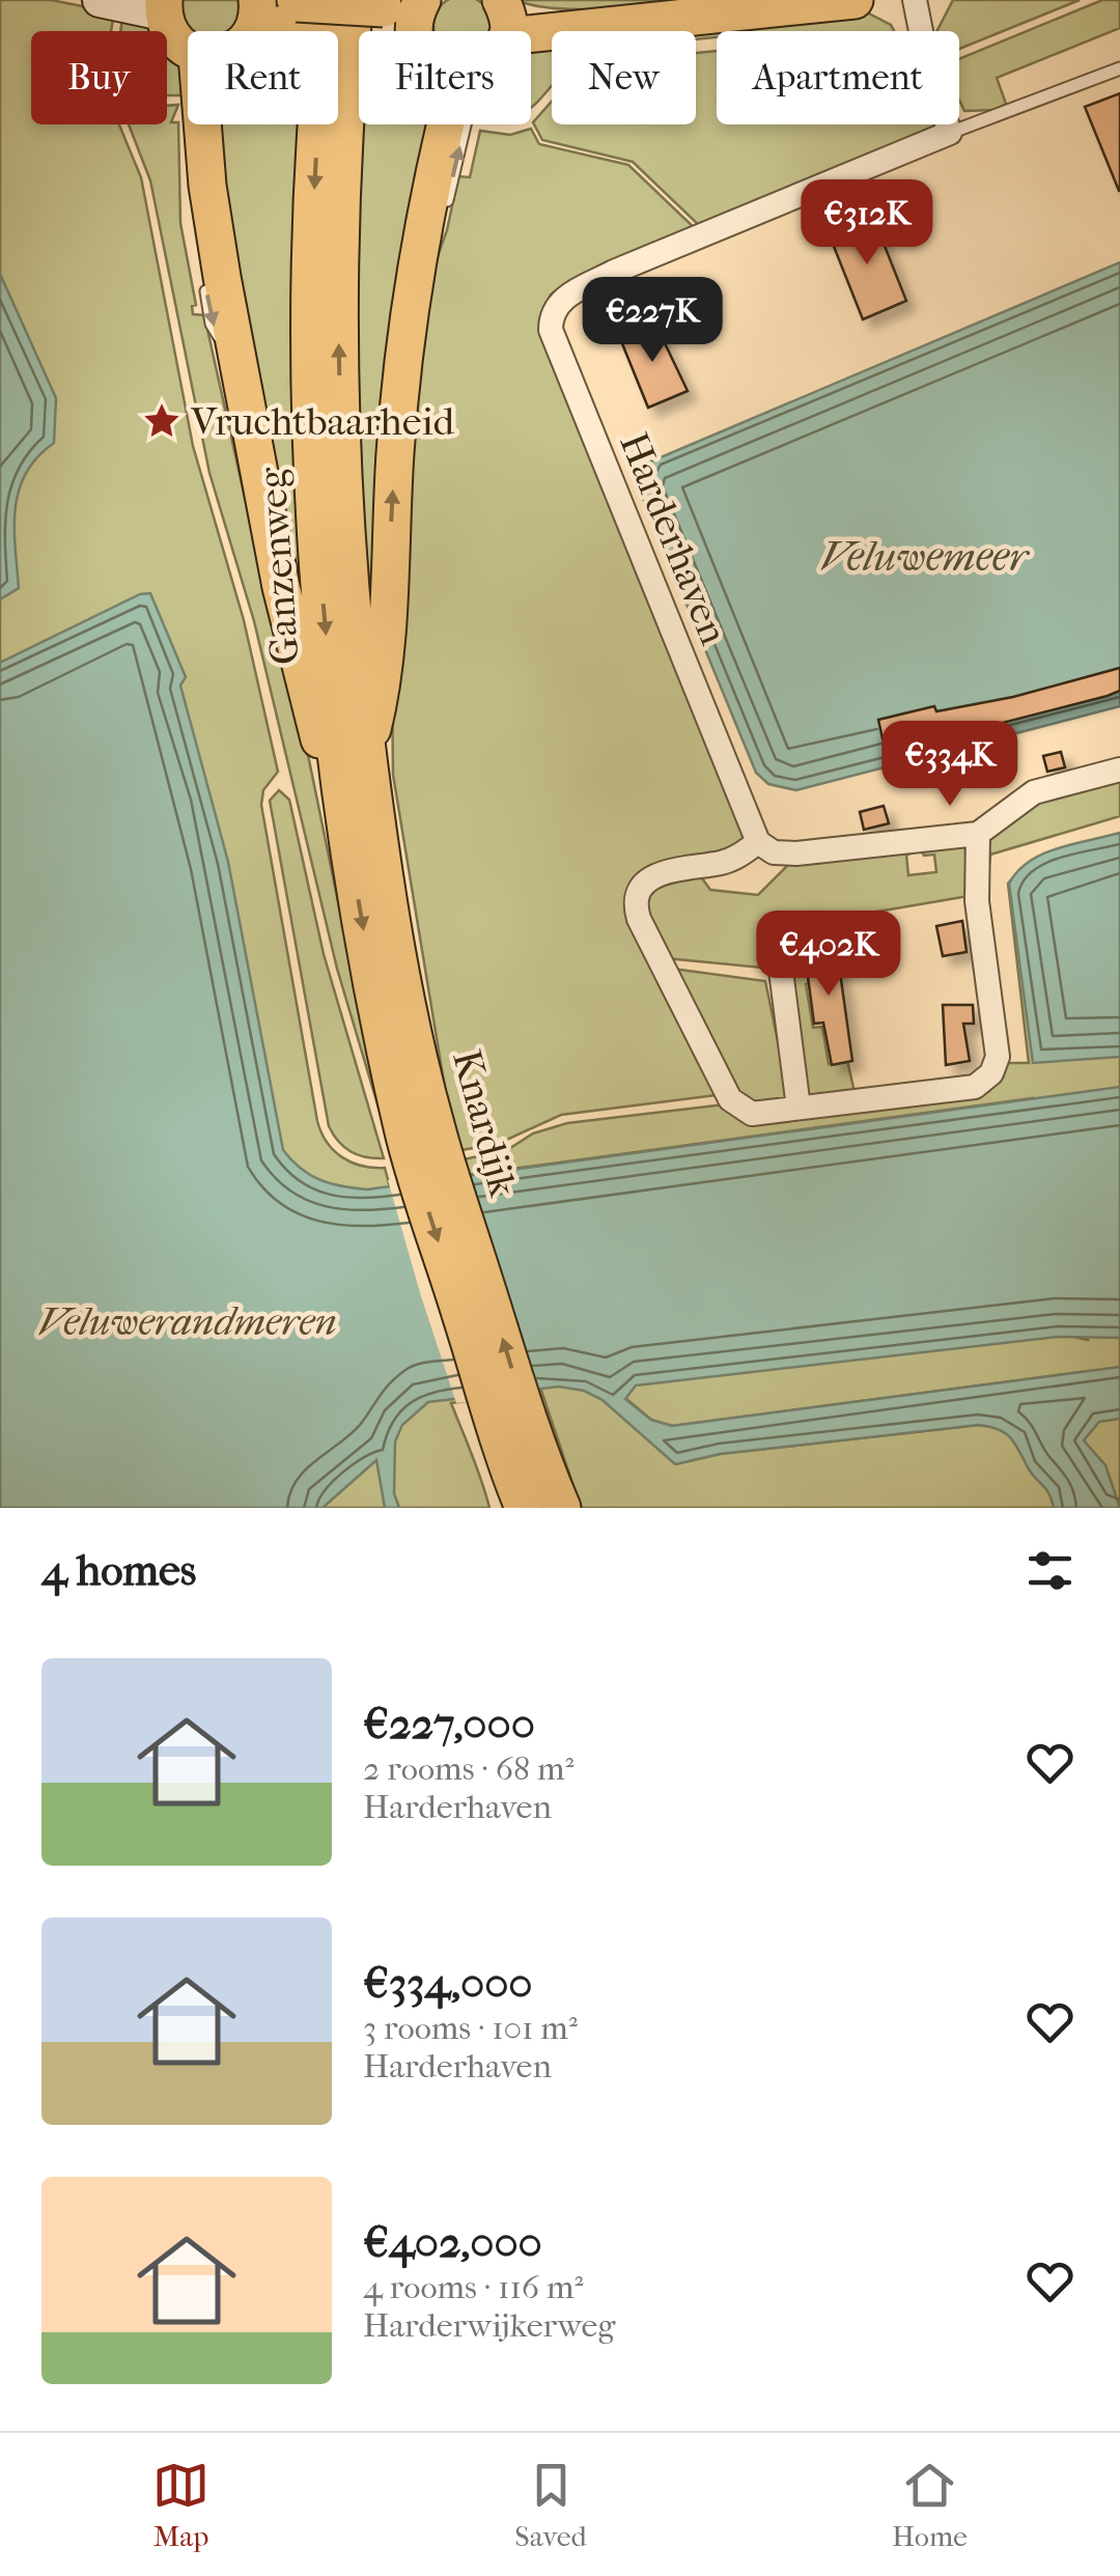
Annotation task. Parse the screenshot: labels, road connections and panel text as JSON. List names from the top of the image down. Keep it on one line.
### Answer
{"streets":{"main road":["Ganzenweg","Knardijk"],"street":["Harderhaven"]},"crossings":[["Ganzenweg","Knardijk"]],"water":["Veluwemeer"],"parks":["Veluwerandmeren"],"places":{"place":["Vruchtbaarheid"]},"page":{"chip":["Buy","Rent","Filters","New","Apartment"],"price":["€312K","€227K","€334K","€402K"],"heading":"4 homes","list":[{"name":"€227,000","note":"2 rooms · 68 m² · Harderhaven"},{"name":"€334,000","note":"3 rooms · 101 m² · Harderhaven"},{"name":"€402,000","note":"4 rooms · 116 m² · Harderwijkerweg"}],"tabs":["Map","Saved","Home"]}}
